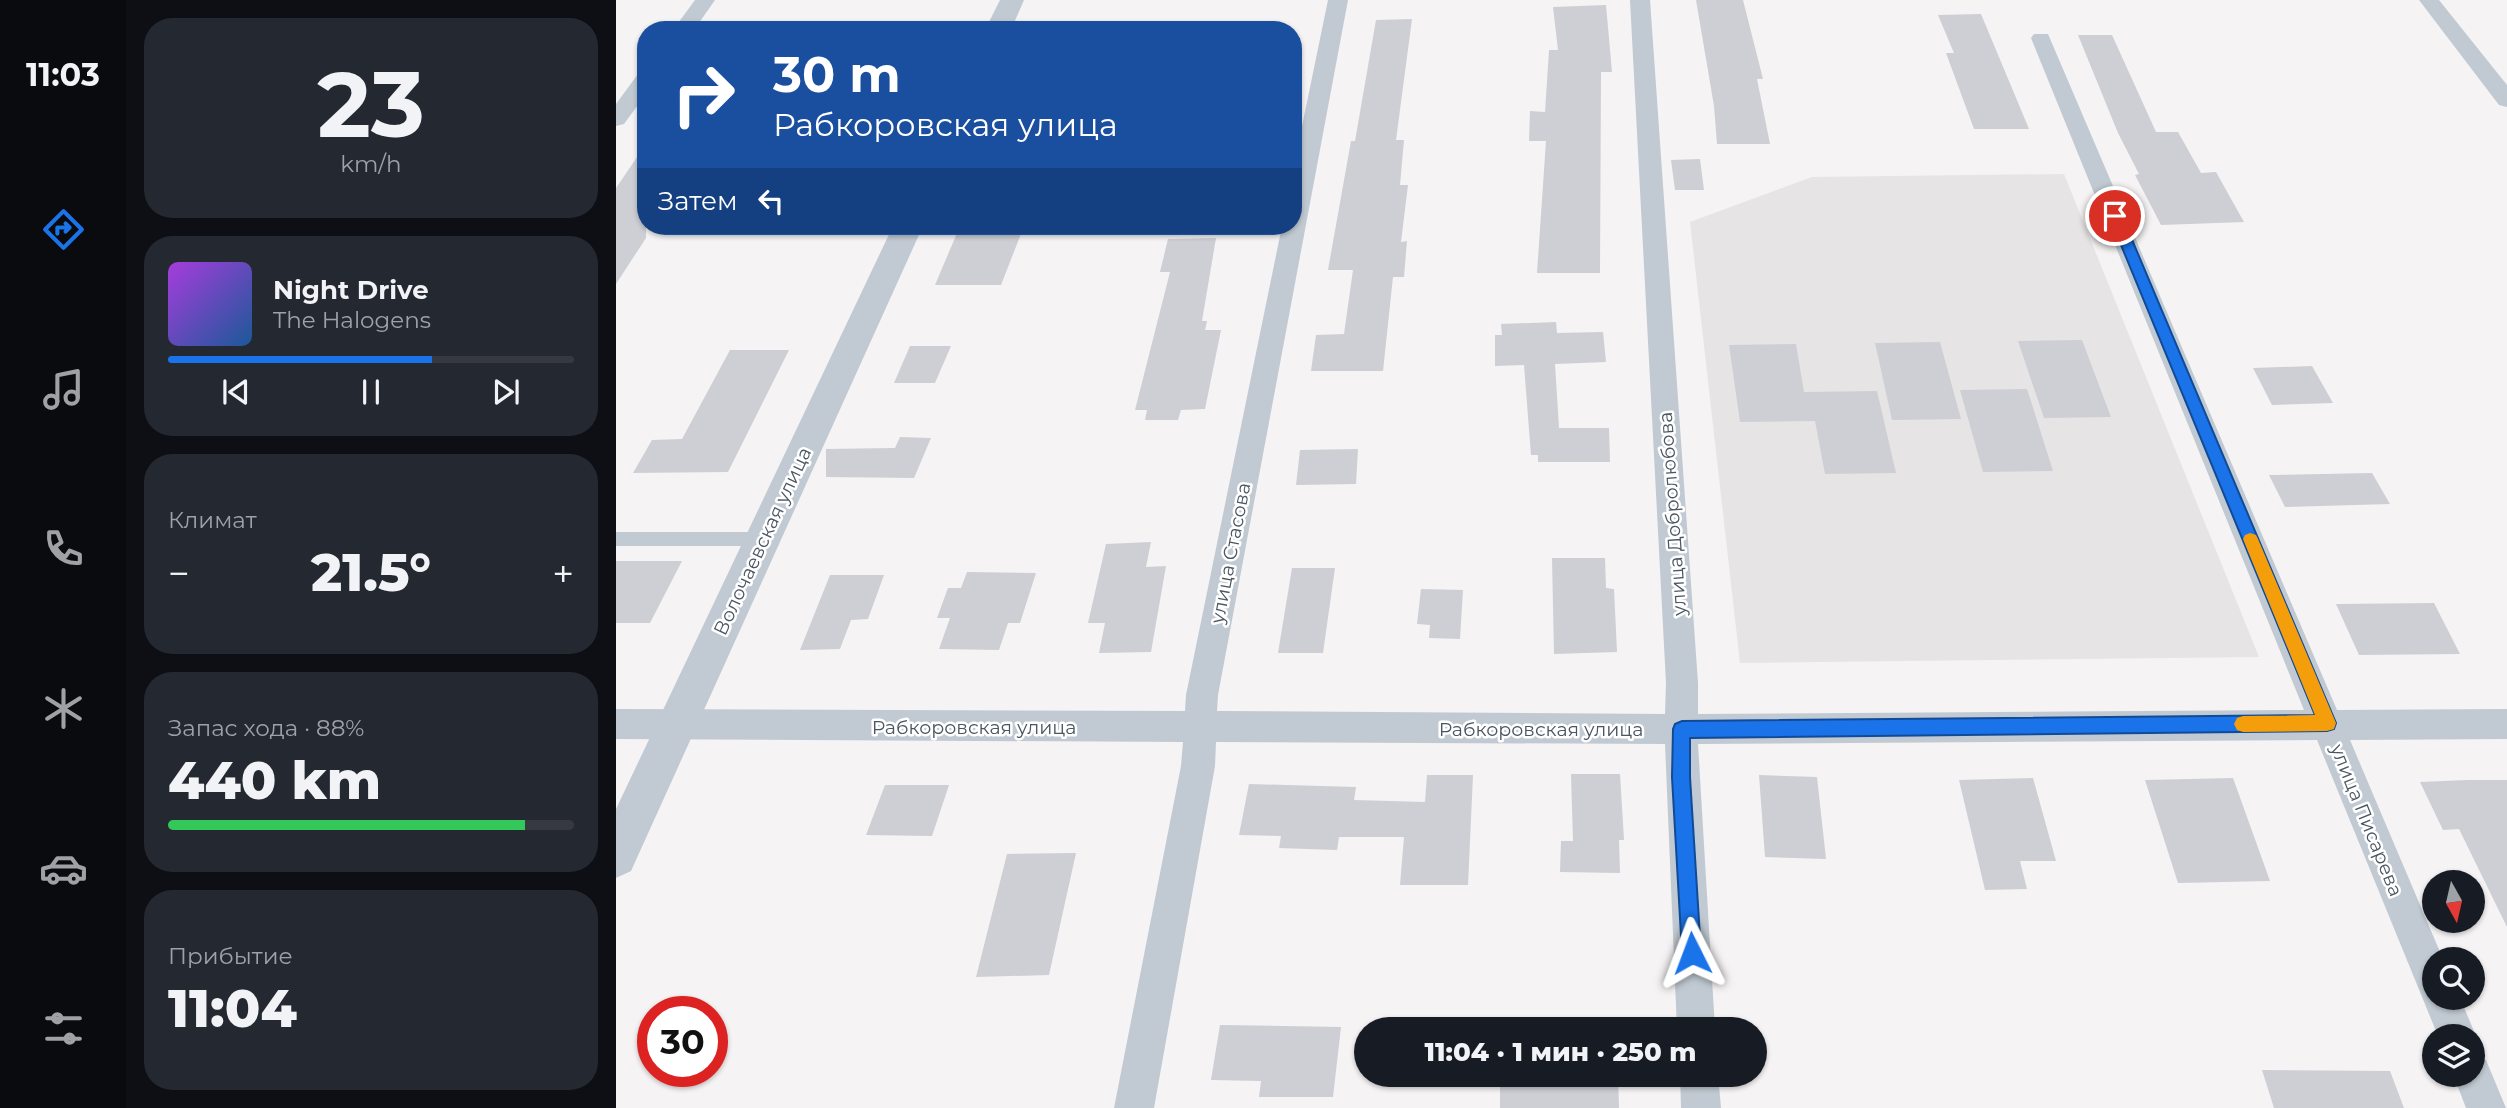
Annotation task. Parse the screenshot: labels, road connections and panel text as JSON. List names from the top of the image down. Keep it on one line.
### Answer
{"streets":{"street":["улица Добролюбова","Волочаевская улица","улица Стасова","Рабкоровская улица","улица Писарева"]},"crossings":[["улица Добролюбова","Рабкоровская улица"],["Волочаевская улица","Рабкоровская улица"],["улица Стасова","Рабкоровская улица"],["Рабкоровская улица","улица Писарева"]],"north":"bottom","page":{"tabs":"11:03","tile":[["23","km/h"],"Климат",["Запас хода · 88%","440 km"],["Прибытие","11:04"]],"turn":["30 m","Рабкоровская улица"],"then":"Затем","song":["Night Drive","The Halogens"],"heat":["−","21.5°","+"],"limit":"30","trip":"11:04 · 1 мин · 250 m"}}
